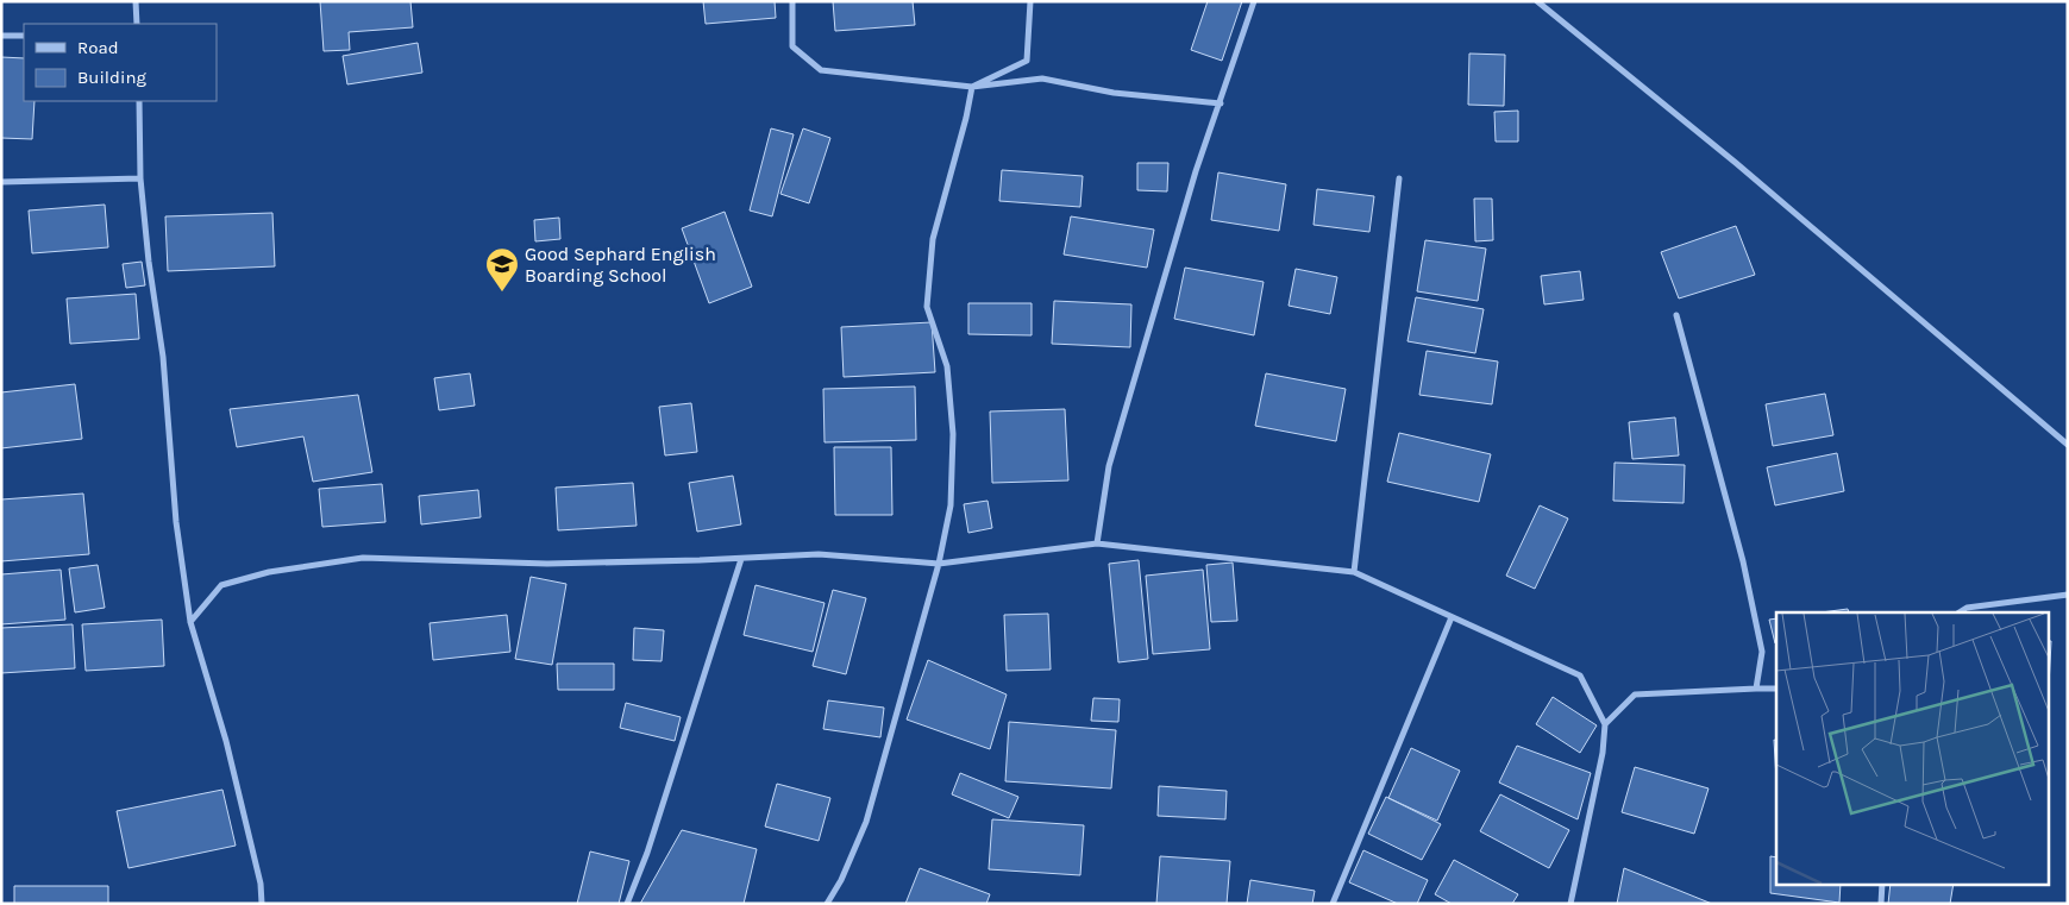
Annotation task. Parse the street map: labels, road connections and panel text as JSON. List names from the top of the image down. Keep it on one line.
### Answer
{"places":{"school or university":["Good Sephard English Boarding School"]},"legend":["Road","Building"]}
